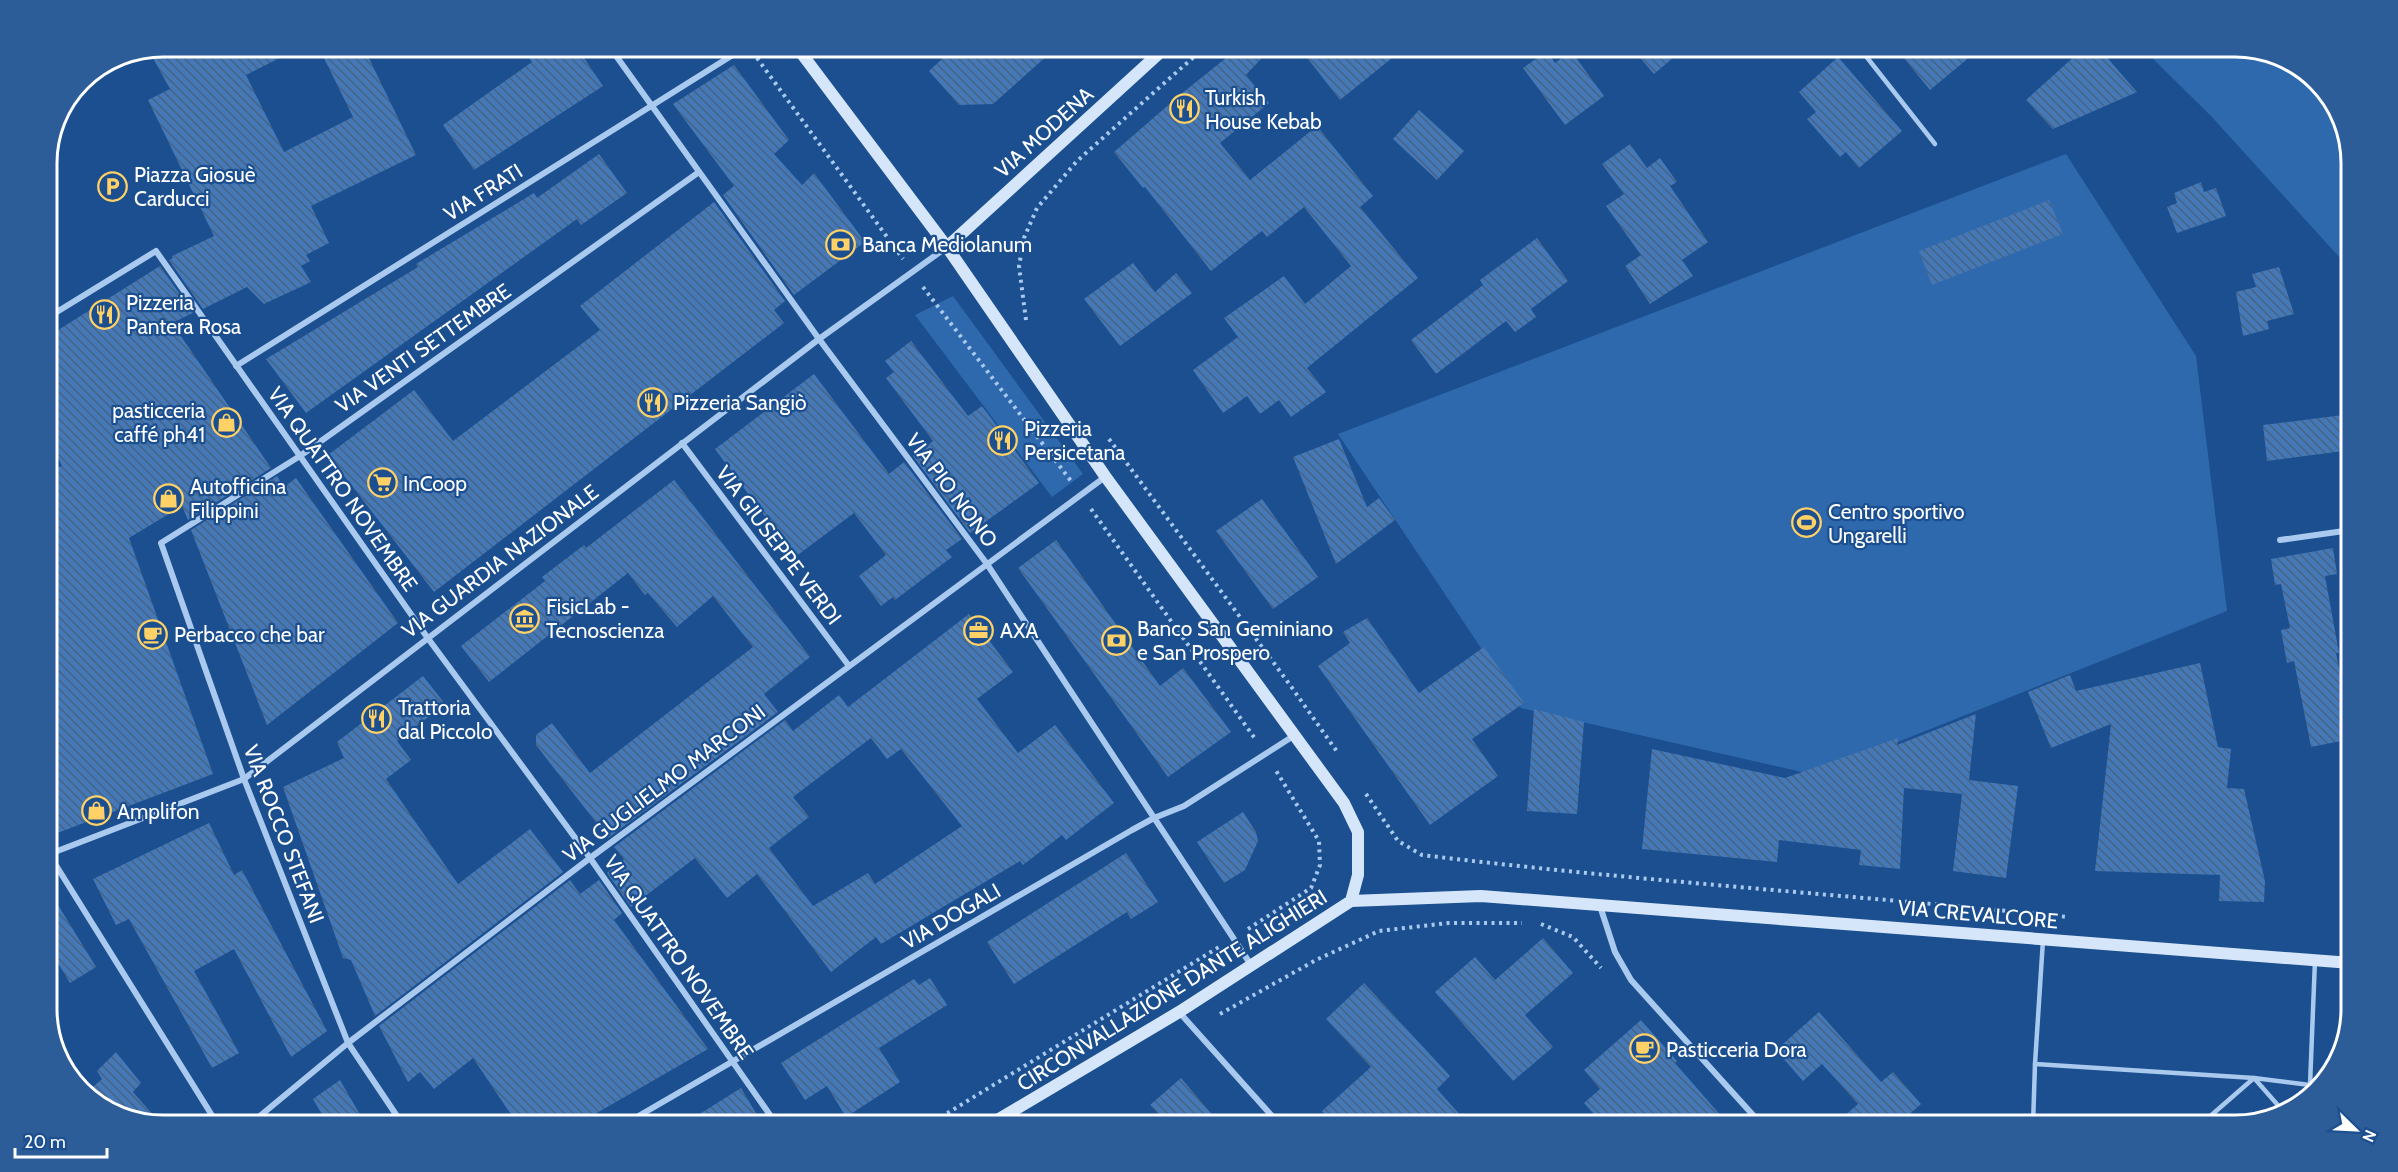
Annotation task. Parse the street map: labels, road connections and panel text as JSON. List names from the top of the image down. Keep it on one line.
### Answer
{"streets":{"main road":["VIA MODENA","VIA CREVALCORE","CIRCONVALLAZIONE DANTE ALIGHIERI"],"street":["VIA FRATI","VIA VENTI SETTEMBRE","VIA QUATTRO NOVEMBRE","VIA PIO NONO","VIA GIUSEPPE VERDI","VIA GUARDIA NAZIONALE","VIA GUGLIELMO MARCONI","VIA ROCCO STEFANI","VIA DOGALI"]},"crossings":[["VIA MODENA","VIA GUARDIA NAZIONALE"],["VIA MODENA","CIRCONVALLAZIONE DANTE ALIGHIERI"],["VIA FRATI","VIA QUATTRO NOVEMBRE"],["VIA FRATI","VIA PIO NONO"],["VIA VENTI SETTEMBRE","VIA QUATTRO NOVEMBRE"],["VIA VENTI SETTEMBRE","VIA PIO NONO"],["VIA VENTI SETTEMBRE","VIA ROCCO STEFANI"],["VIA QUATTRO NOVEMBRE","VIA GUARDIA NAZIONALE"],["VIA QUATTRO NOVEMBRE","VIA GUGLIELMO MARCONI"],["VIA QUATTRO NOVEMBRE","VIA DOGALI"],["VIA PIO NONO","VIA GUARDIA NAZIONALE"],["VIA PIO NONO","VIA GUGLIELMO MARCONI"],["VIA PIO NONO","VIA DOGALI"],["VIA PIO NONO","CIRCONVALLAZIONE DANTE ALIGHIERI"],["VIA GIUSEPPE VERDI","VIA GUARDIA NAZIONALE"],["VIA GIUSEPPE VERDI","VIA GUGLIELMO MARCONI"],["VIA GUARDIA NAZIONALE","VIA ROCCO STEFANI"],["VIA GUARDIA NAZIONALE","CIRCONVALLAZIONE DANTE ALIGHIERI"],["VIA GUGLIELMO MARCONI","VIA ROCCO STEFANI"],["VIA GUGLIELMO MARCONI","CIRCONVALLAZIONE DANTE ALIGHIERI"],["VIA CREVALCORE","CIRCONVALLAZIONE DANTE ALIGHIERI"],["VIA DOGALI","CIRCONVALLAZIONE DANTE ALIGHIERI"]],"places":{"restaurant":["Turkish House Kebab","Pizzeria Pantera Rosa","Pizzeria Sangiò","Pizzeria Persicetana","Trattoria dal Piccolo"],"parking":["Piazza Giosuè Carducci"],"bank":["Banca Mediolanum","Banco San Geminiano e San Prospero"],"shop":["pasticceria caffé ph41","Autofficina Filippini","Amplifon"],"supermarket":["InCoop"],"sports":["Centro sportivo Ungarelli"],"museum":["FisicLab - Tecnoscienza"],"office":["AXA"],"cafe":["Perbacco che bar","Pasticceria Dora"]},"scale_bar":"20 m","north":"bottom right"}
